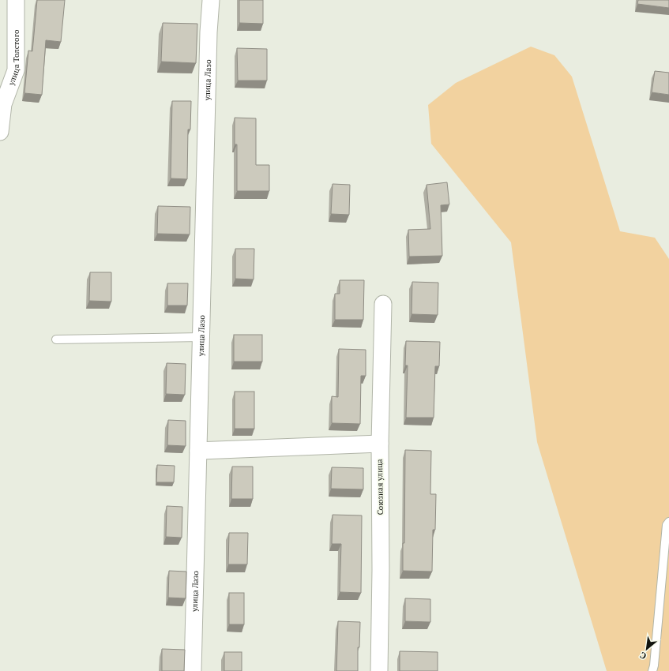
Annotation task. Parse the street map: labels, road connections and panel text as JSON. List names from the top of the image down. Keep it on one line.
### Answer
{"streets":{"street":["улица Толстого","улица Лазо","Союзная улица"]},"north":"bottom left"}
